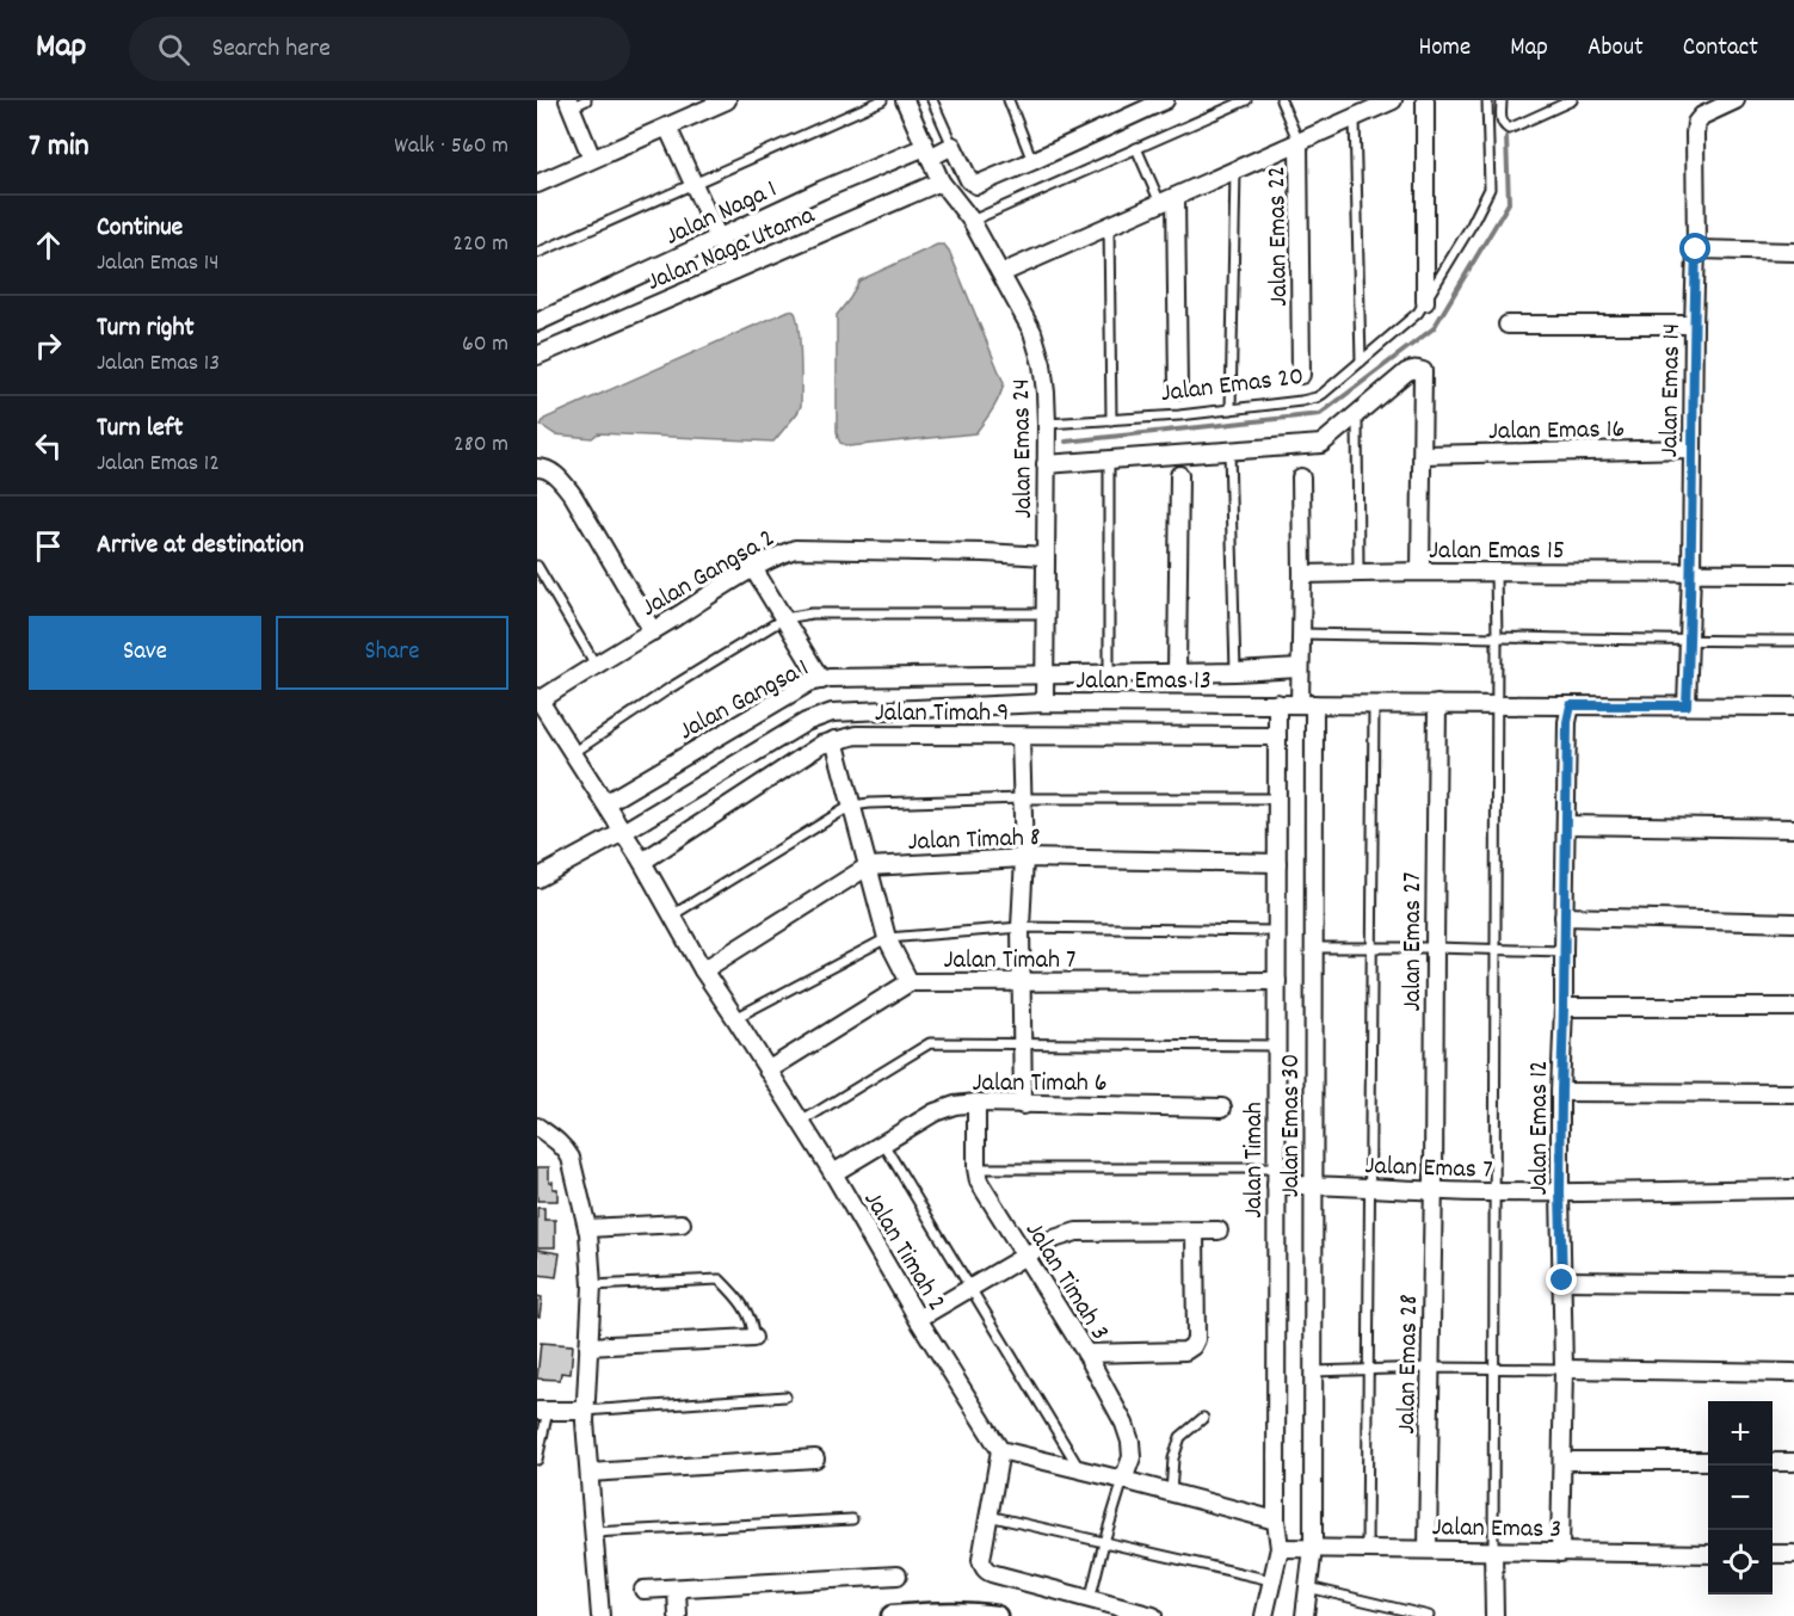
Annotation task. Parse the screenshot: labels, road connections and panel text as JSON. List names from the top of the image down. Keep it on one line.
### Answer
{"streets":{"street":["Jalan Naga 1","Jalan Emas 22","Jalan Naga Utama","Jalan Emas 14","Jalan Emas 16","Jalan Emas 24","Jalan Emas 15","Jalan Gangsa 2","Jalan Emas 13","Jalan Gangsa 1","Jalan Timah 9","Jalan Timah 8","Jalan Emas 27","Jalan Timah 7","Jalan Timah 6","Jalan Emas 30","Jalan Emas 12","Jalan Timah","Jalan Emas 7","Jalan Timah 2","Jalan Timah 3","Jalan Emas 28","Jalan Emas 3"],"lane":["Jalan Emas 20"]},"crossings":[["Jalan Naga 1","Jalan Emas 24"],["Jalan Naga Utama","Jalan Emas 24"],["Jalan Emas 20","Jalan Emas 24"],["Jalan Emas 14","Jalan Emas 16"],["Jalan Emas 14","Jalan Emas 15"],["Jalan Emas 14","Jalan Emas 13"],["Jalan Emas 24","Jalan Gangsa 2"],["Jalan Emas 24","Jalan Emas 13"],["Jalan Emas 24","Jalan Gangsa 1"],["Jalan Emas 15","Jalan Emas 30"],["Jalan Gangsa 2","Jalan Timah 2"],["Jalan Emas 13","Jalan Emas 27"],["Jalan Emas 13","Jalan Emas 30"],["Jalan Emas 13","Jalan Emas 12"],["Jalan Emas 13","Jalan Timah"],["Jalan Emas 13","Jalan Timah 2"],["Jalan Gangsa 1","Jalan Emas 30"],["Jalan Gangsa 1","Jalan Timah 2"],["Jalan Timah 9","Jalan Timah"],["Jalan Timah 9","Jalan Timah 2"],["Jalan Timah 8","Jalan Timah"],["Jalan Timah 8","Jalan Timah 2"],["Jalan Emas 27","Jalan Emas 7"],["Jalan Emas 27","Jalan Emas 28"],["Jalan Timah 7","Jalan Timah"],["Jalan Timah 7","Jalan Timah 2"],["Jalan Timah 6","Jalan Timah 2"],["Jalan Timah 6","Jalan Timah 3"],["Jalan Emas 30","Jalan Emas 7"],["Jalan Emas 30","Jalan Emas 3"],["Jalan Emas 12","Jalan Emas 7"],["Jalan Emas 12","Jalan Emas 3"],["Jalan Timah","Jalan Emas 7"],["Jalan Timah","Jalan Emas 3"],["Jalan Emas 7","Jalan Emas 28"],["Jalan Emas 28","Jalan Emas 3"]],"page":{"header":"Map","search":"Search here","nav":["Home","Map","About","Contact"],"heading":["7 min","Walk · 560 m"],"list":[["Continue","Jalan Emas 14","220 m"],["Turn right","Jalan Emas 13","60 m"],["Turn left","Jalan Emas 12","280 m"],"Arrive at destination"],"buttons":["Save","Share"],"map_buttons":["+","−"]}}
